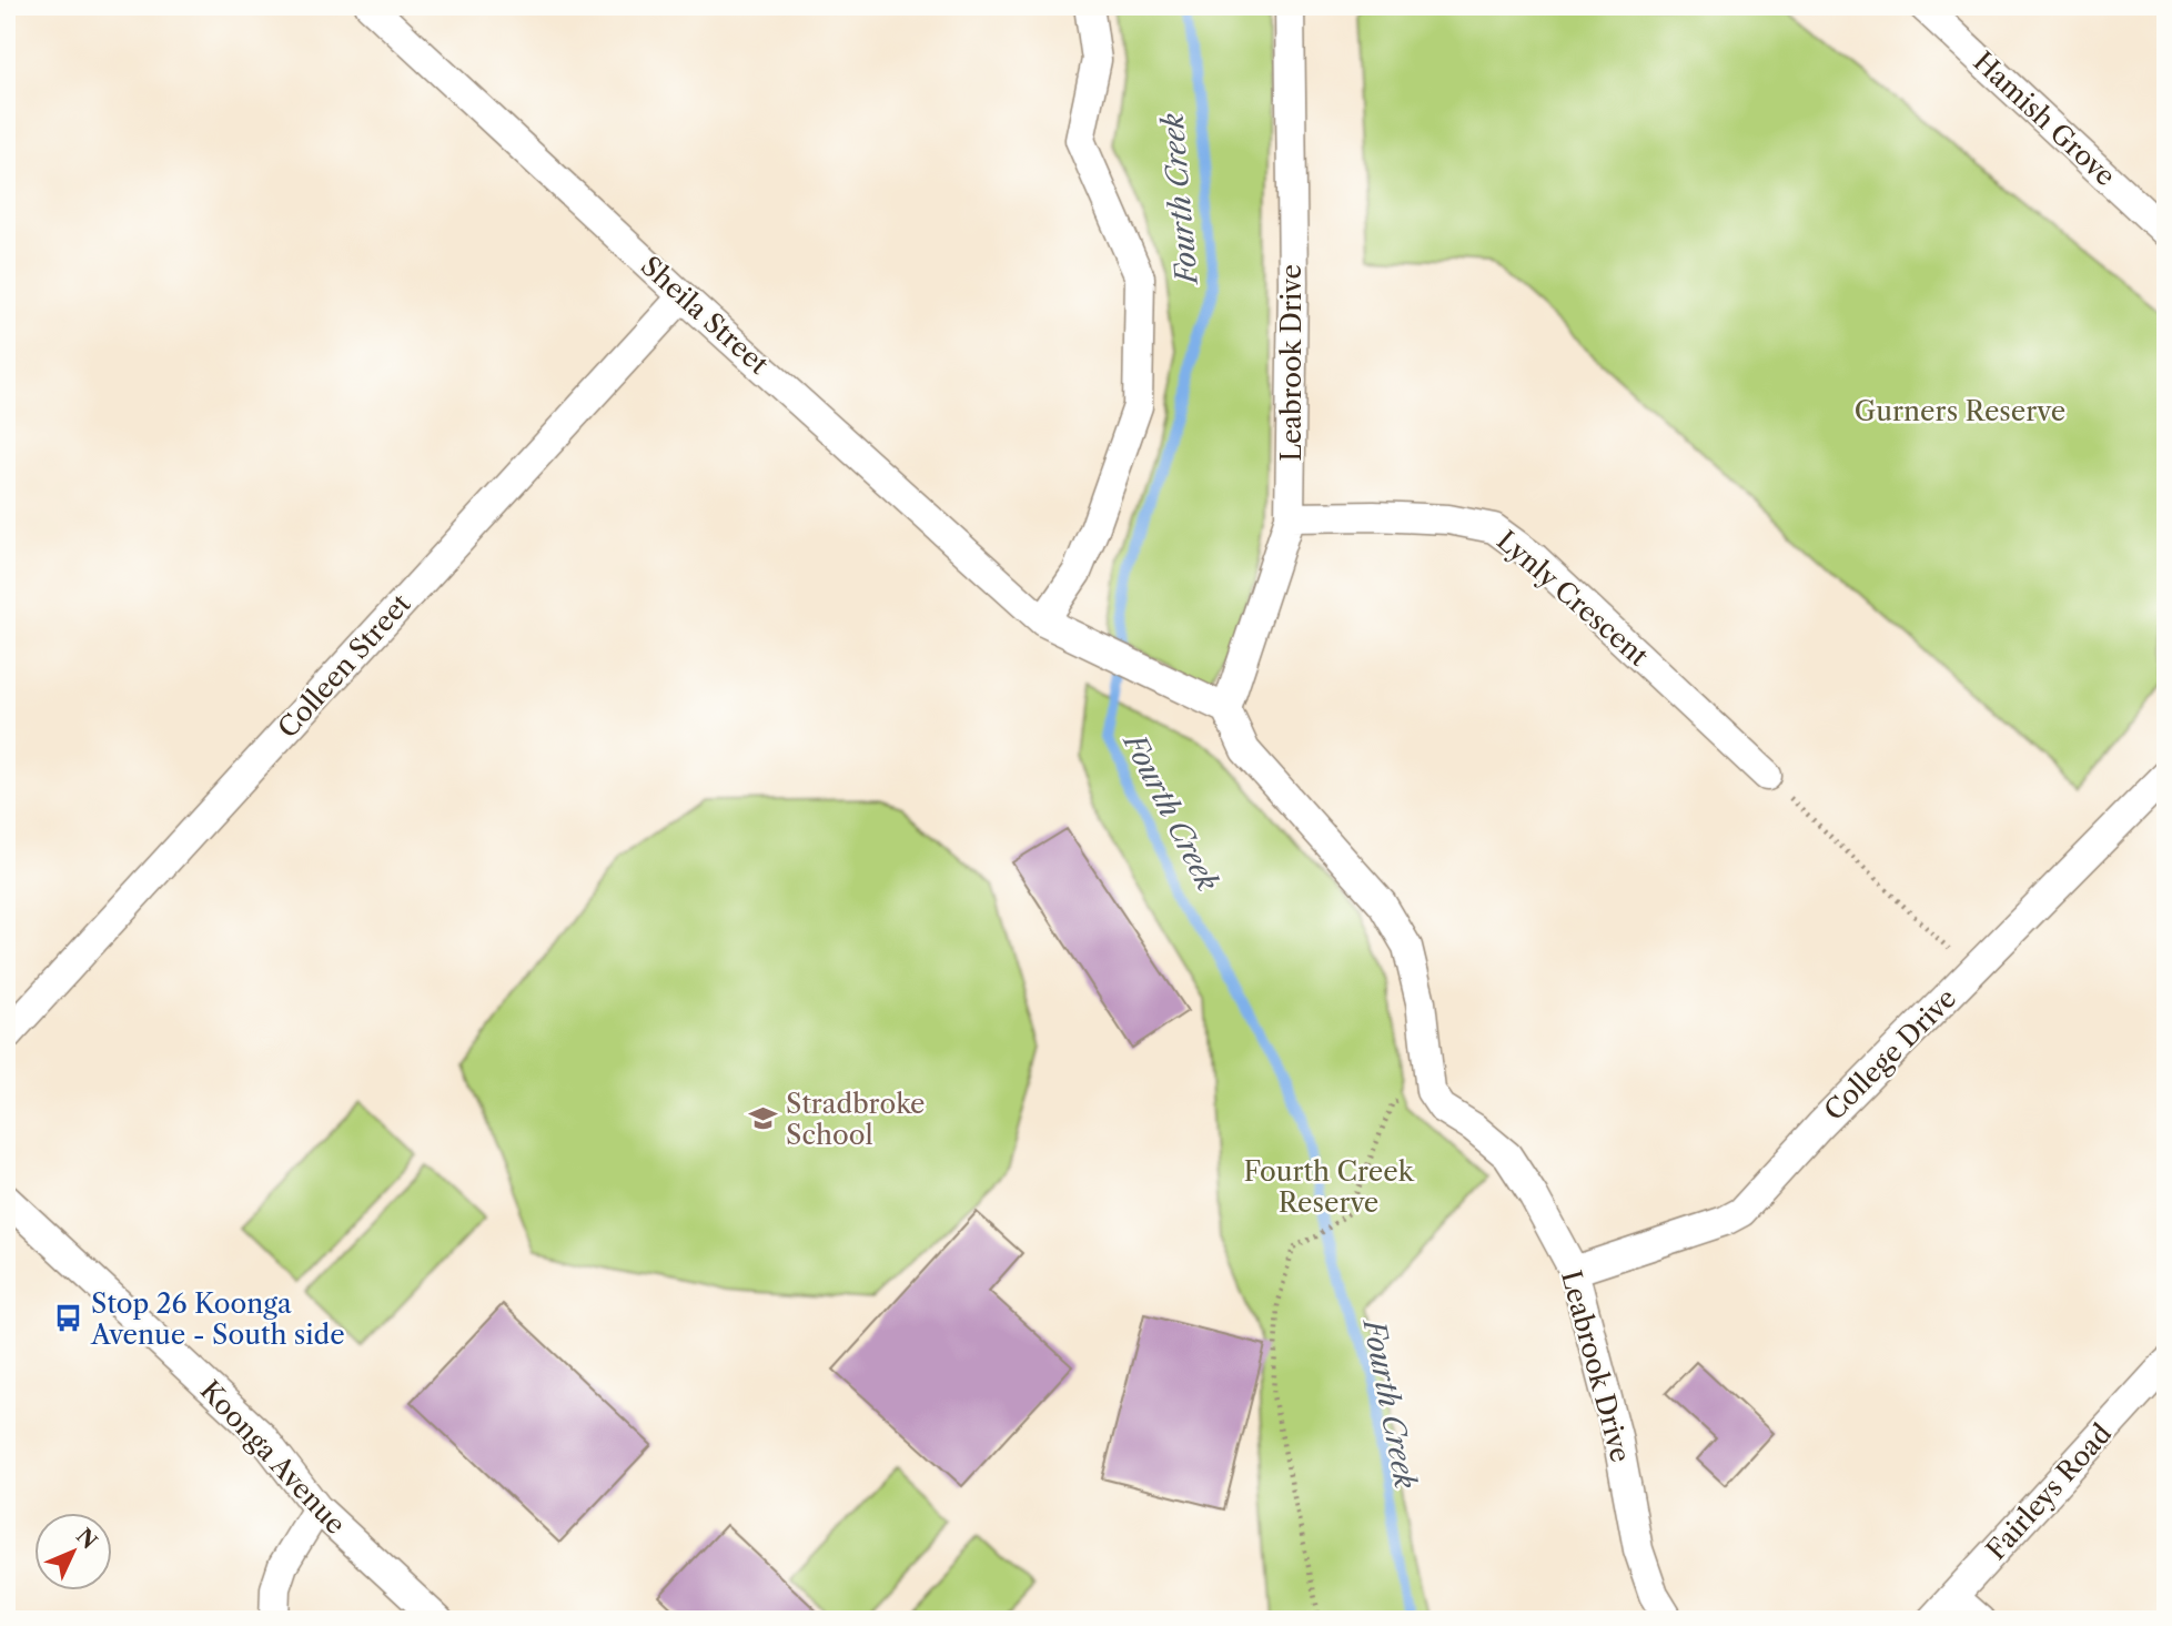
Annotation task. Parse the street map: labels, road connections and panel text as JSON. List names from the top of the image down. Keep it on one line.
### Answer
{"streets":{"street":["Hamish Grove","Sheila Street","Leabrook Drive","Lynly Crescent","Colleen Street","College Drive","Koonga Avenue","Fairleys Road"]},"crossings":[["Sheila Street","Colleen Street"],["Leabrook Drive","Lynly Crescent"],["Leabrook Drive","College Drive"]],"water":["Fourth Creek"],"parks":["Gurners Reserve","Fourth Creek Reserve"],"places":{"school or university":["Stradbroke School"],"bus stop":["Stop 26 Koonga Avenue - South side"]},"north":"top right"}
